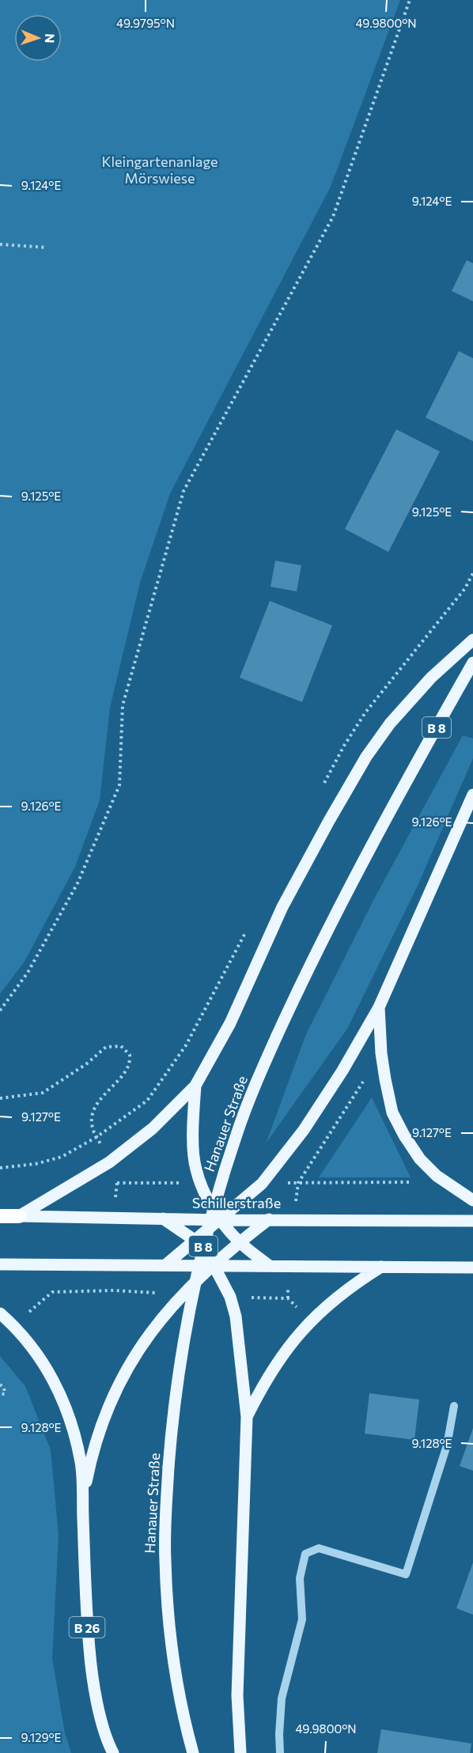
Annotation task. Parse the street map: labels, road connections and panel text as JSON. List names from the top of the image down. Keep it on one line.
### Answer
{"streets":{"highway":["Schillerstraße"],"main road":["B 8","Hanauer Straße","B 26"]},"parks":["Kleingartenanlage Mörswiese"],"north":"right","coordinates":["49.9795°N","49.9800°N","9.124°E","9.125°E","9.126°E","9.127°E","9.128°E","9.129°E"]}
